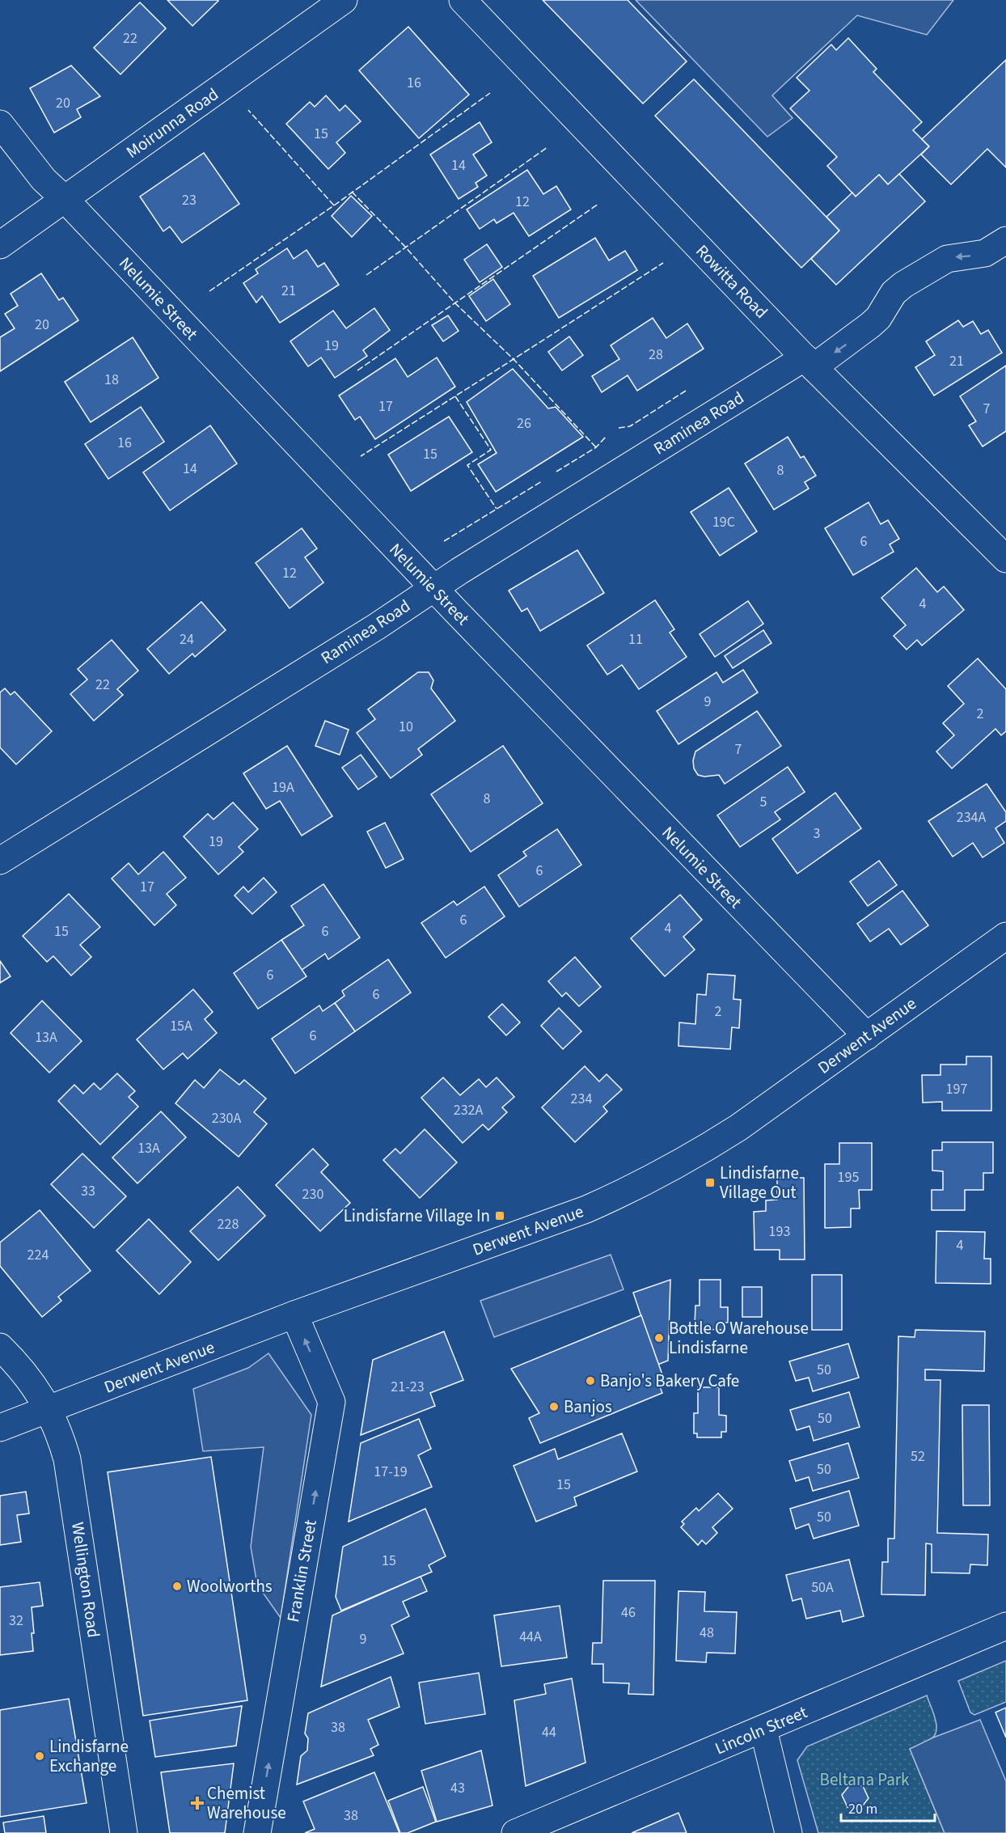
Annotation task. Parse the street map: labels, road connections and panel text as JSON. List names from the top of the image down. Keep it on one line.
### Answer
{"streets":{"street":["Moirunna Road","Rowitta Road","Nelumie Street","Raminea Road","Derwent Avenue","Franklin Street","Wellington Road","Lincoln Street"]},"crossings":[["Moirunna Road","Nelumie Street"],["Rowitta Road","Raminea Road"],["Nelumie Street","Raminea Road"],["Nelumie Street","Derwent Avenue"],["Derwent Avenue","Franklin Street"],["Derwent Avenue","Wellington Road"]],"one_way":["Franklin Street"],"parks":["Beltana Park"],"places":{"transit":["Lindisfarne Village Out","Lindisfarne Village In"],"other":["Bottle O Warehouse Lindisfarne","Banjo's Bakery Cafe","Banjos","Woolworths","Lindisfarne Exchange"],"health":["Chemist Warehouse"]},"house_numbers":["22","16","20","15","14","23","12","21","20","19","28","21","18","17","7","26","16","15","14","8","19C","6","12","4","24","11","22","9","2","10","7","19A","8","5","234A","3","19","6","17","6","4","15","6","6","6","2","15A","6","13A","197","234","232A","230A","13A","195","33","230","228","193","4","224","50","21-23","50","52","50","17-19","15","50","15","50A","46","32","48","44A","9","38","44","43","38"],"scale_bar":"20 m"}
